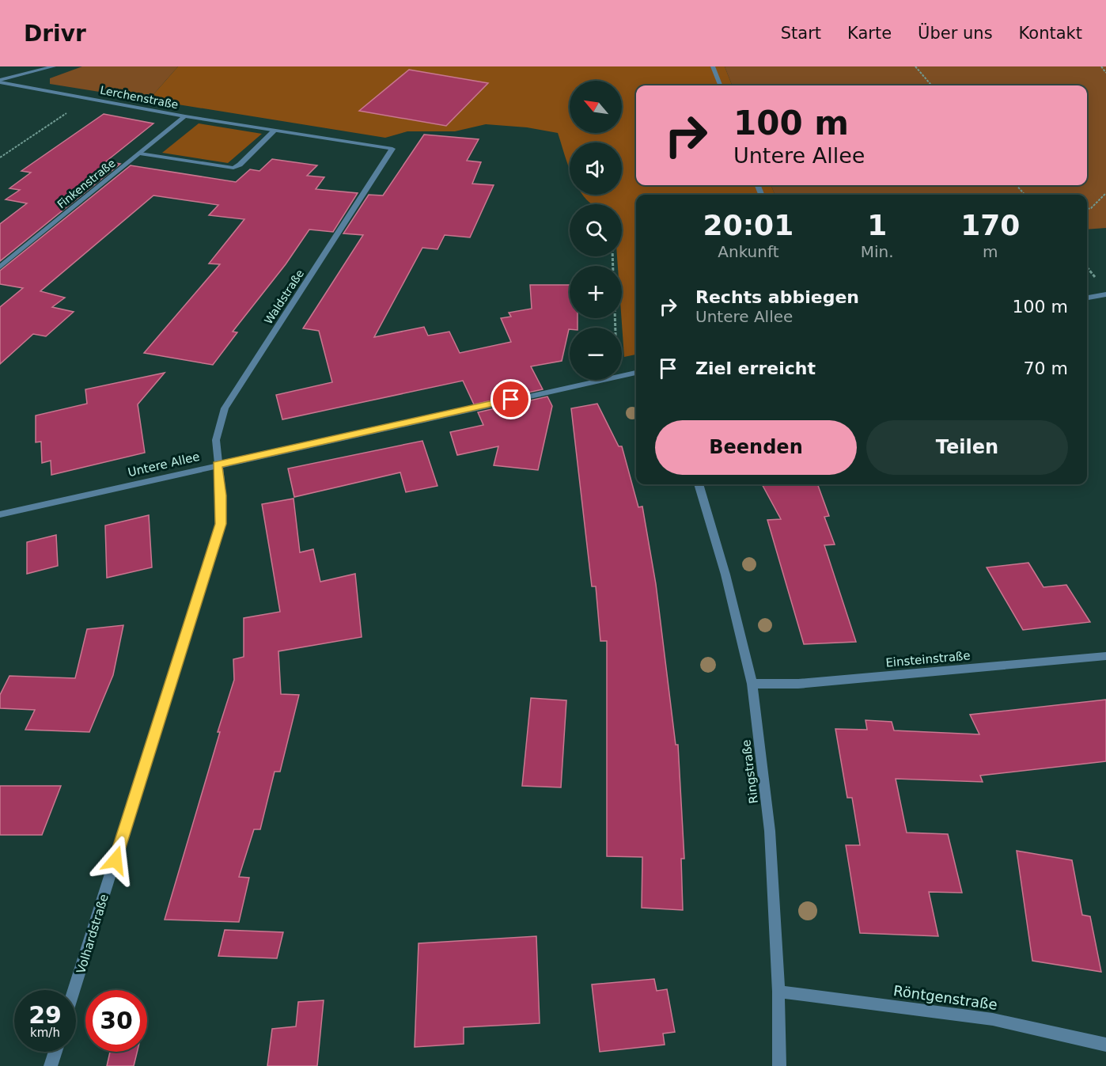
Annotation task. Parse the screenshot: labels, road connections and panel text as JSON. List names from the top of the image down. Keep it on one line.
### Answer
{"streets":{"street":["Lerchenstraße","Finkenstraße","Waldstraße","Untere Allee","Einsteinstraße","Ringstraße","Volhardstraße","Röntgenstraße"]},"crossings":[["Lerchenstraße","Finkenstraße"],["Lerchenstraße","Waldstraße"],["Waldstraße","Untere Allee"],["Waldstraße","Volhardstraße"],["Untere Allee","Volhardstraße"],["Einsteinstraße","Ringstraße"],["Ringstraße","Röntgenstraße"]],"north":"top left","page":{"header":"Drivr","nav":["Start","Karte","Über uns","Kontakt"],"map_buttons":["+","−"],"turn":["100 m","Untere Allee"],"eta":["20:01","Ankunft","1","Min.","170","m"],"list":[{"name":"Rechts abbiegen","note":"Untere Allee","value":"100 m"},{"name":"Ziel erreicht","value":"70 m"}],"buttons":["Beenden","Teilen"],"speed":"29 km/h","limit":"30"}}
